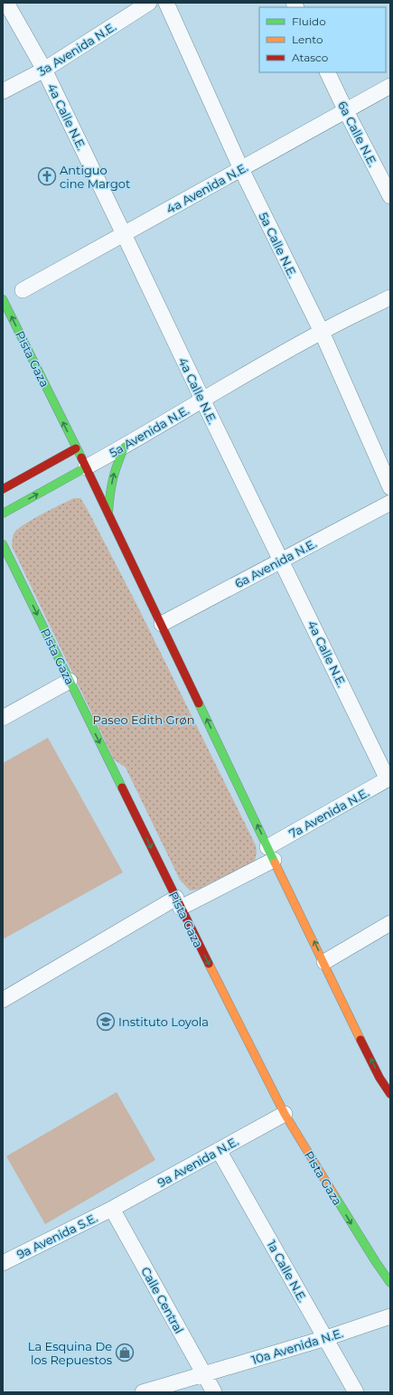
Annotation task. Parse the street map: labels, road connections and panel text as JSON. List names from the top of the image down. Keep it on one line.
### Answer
{"streets":{"main road":["Pista Gaza","5a Avenida N.E."],"street":["3a Avenida N.E.","4a Calle N.E.","6a Calle N.E.","4a Avenida N.E.","5a Calle N.E.","6a Avenida N.E.","7a Avenida N.E.","9a Avenida N.E.","9a Avenida S.E.","1a Calle N.E.","Calle Central","10a Avenida N.E."]},"crossings":[["3a Avenida N.E.","4a Calle N.E."],["4a Calle N.E.","4a Avenida N.E."],["4a Calle N.E.","5a Avenida N.E."],["4a Calle N.E.","6a Avenida N.E."],["4a Calle N.E.","7a Avenida N.E."],["6a Calle N.E.","4a Avenida N.E."],["4a Avenida N.E.","5a Calle N.E."],["5a Calle N.E.","5a Avenida N.E."],["Pista Gaza","5a Avenida N.E."],["Pista Gaza","6a Avenida N.E."],["Pista Gaza","7a Avenida N.E."],["Pista Gaza","9a Avenida N.E."],["9a Avenida N.E.","9a Avenida S.E."],["9a Avenida N.E.","1a Calle N.E."],["9a Avenida N.E.","Calle Central"],["9a Avenida S.E.","Calle Central"],["1a Calle N.E.","10a Avenida N.E."],["Calle Central","10a Avenida N.E."]],"parks":["Paseo Edith Grøn"],"places":{"church":["Antiguo cine Margot"],"school or university":["Instituto Loyola"],"shop":["La Esquina De los Repuestos"]},"legend":["Fluido","Lento","Atasco"]}
